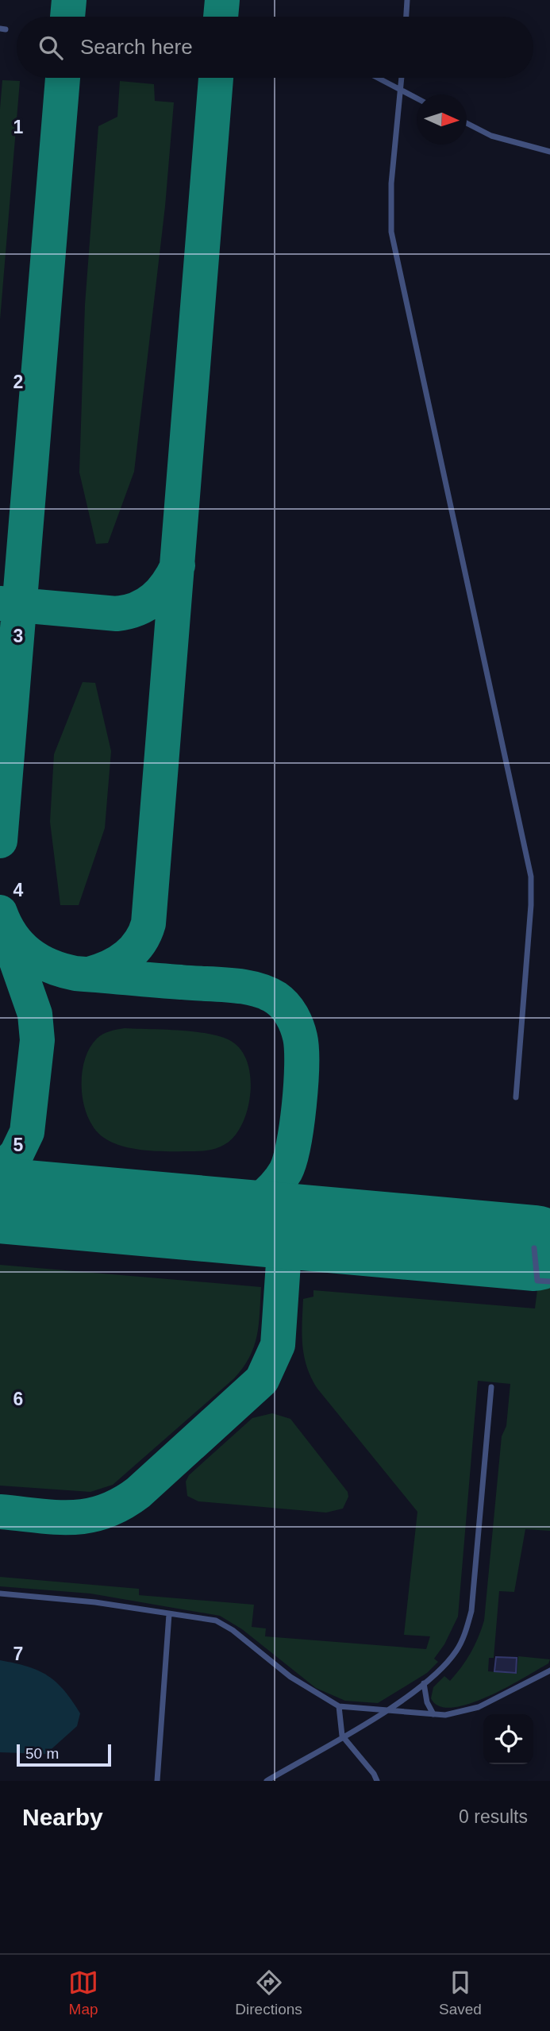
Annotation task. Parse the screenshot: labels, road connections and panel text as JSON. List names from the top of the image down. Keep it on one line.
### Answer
{"scale_bar":"50 m","north":"right","page":{"search":"Search here","scale":"50 m","heading":["Nearby","0 results"],"nav":["Map","Directions","Saved"]},"grid":{"rows":["1","2","3","4","5","6","7"]}}
